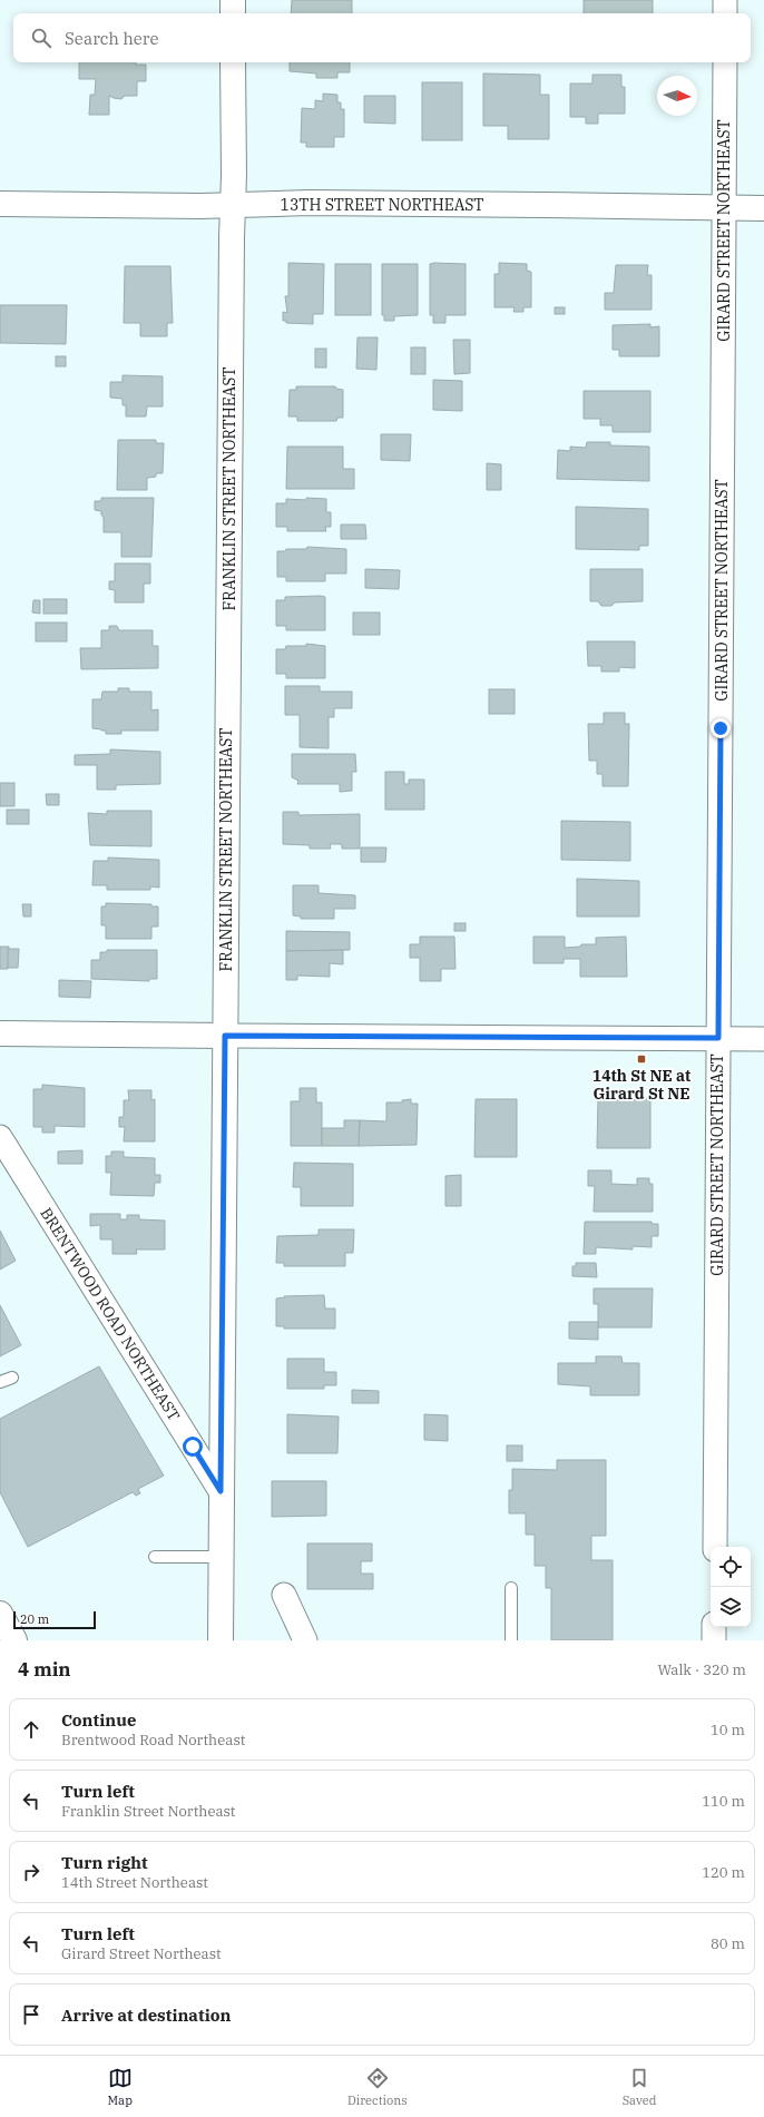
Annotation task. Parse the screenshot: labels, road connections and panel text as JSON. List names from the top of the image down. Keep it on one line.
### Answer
{"streets":{"street":["13TH STREET NORTHEAST","GIRARD STREET NORTHEAST","FRANKLIN STREET NORTHEAST","BRENTWOOD ROAD NORTHEAST"]},"crossings":[["13TH STREET NORTHEAST","GIRARD STREET NORTHEAST"],["13TH STREET NORTHEAST","FRANKLIN STREET NORTHEAST"],["FRANKLIN STREET NORTHEAST","BRENTWOOD ROAD NORTHEAST"]],"places":{"transit":["14th St NE at Girard St NE"]},"scale_bar":"20 m","north":"right","page":{"search":"Search here","scale":"20 m","heading":["4 min","Walk · 320 m"],"list":[["Continue","Brentwood Road Northeast","10 m"],["Turn left","Franklin Street Northeast","110 m"],["Turn right","14th Street Northeast","120 m"],["Turn left","Girard Street Northeast","80 m"],"Arrive at destination"],"nav":["Map","Directions","Saved"]}}
